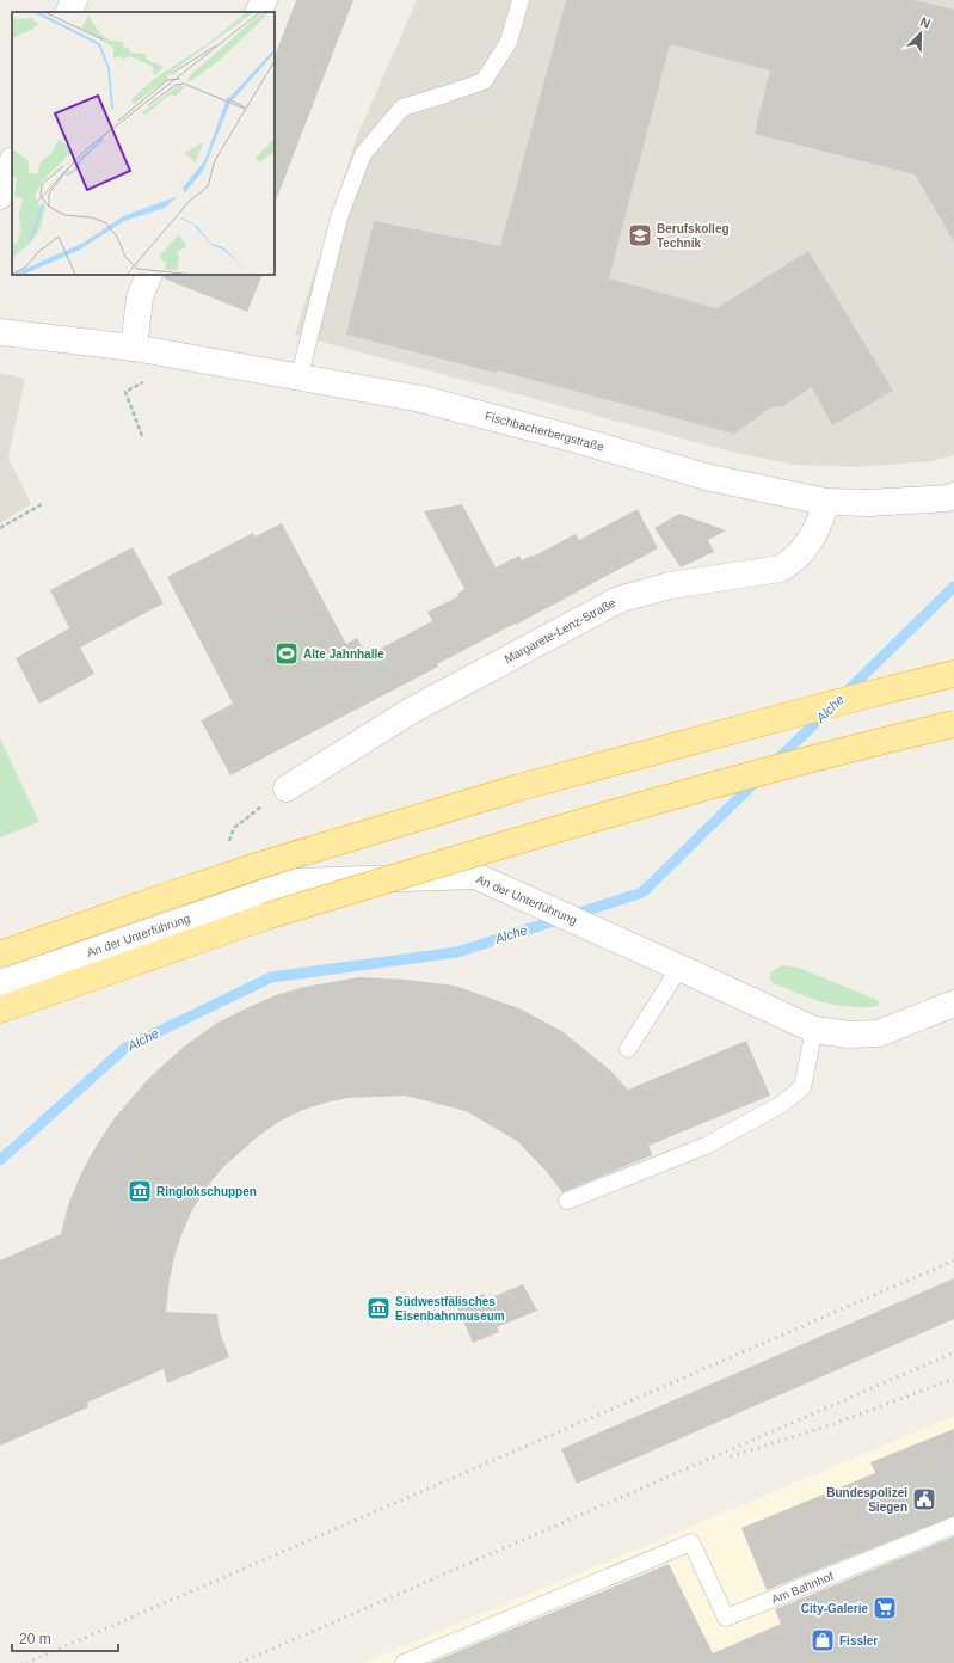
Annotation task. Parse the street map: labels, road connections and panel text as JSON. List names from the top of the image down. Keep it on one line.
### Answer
{"streets":{"street":["Fischbacherbergstraße","Margarete-Lenz-Straße","An der Unterführung"],"lane":["Am Bahnhof"]},"crossings":[["Fischbacherbergstraße","Margarete-Lenz-Straße"]],"water":["Alche"],"places":{"school or university":["Berufskolleg Technik"],"sports":["Alte Jahnhalle"],"museum":["Ringlokschuppen","Südwestfälisches Eisenbahnmuseum"],"public building":["Bundespolizei Siegen"],"supermarket":["City-Galerie"],"shop":["Fissler"]},"scale_bar":"20 m","north":"top right"}
